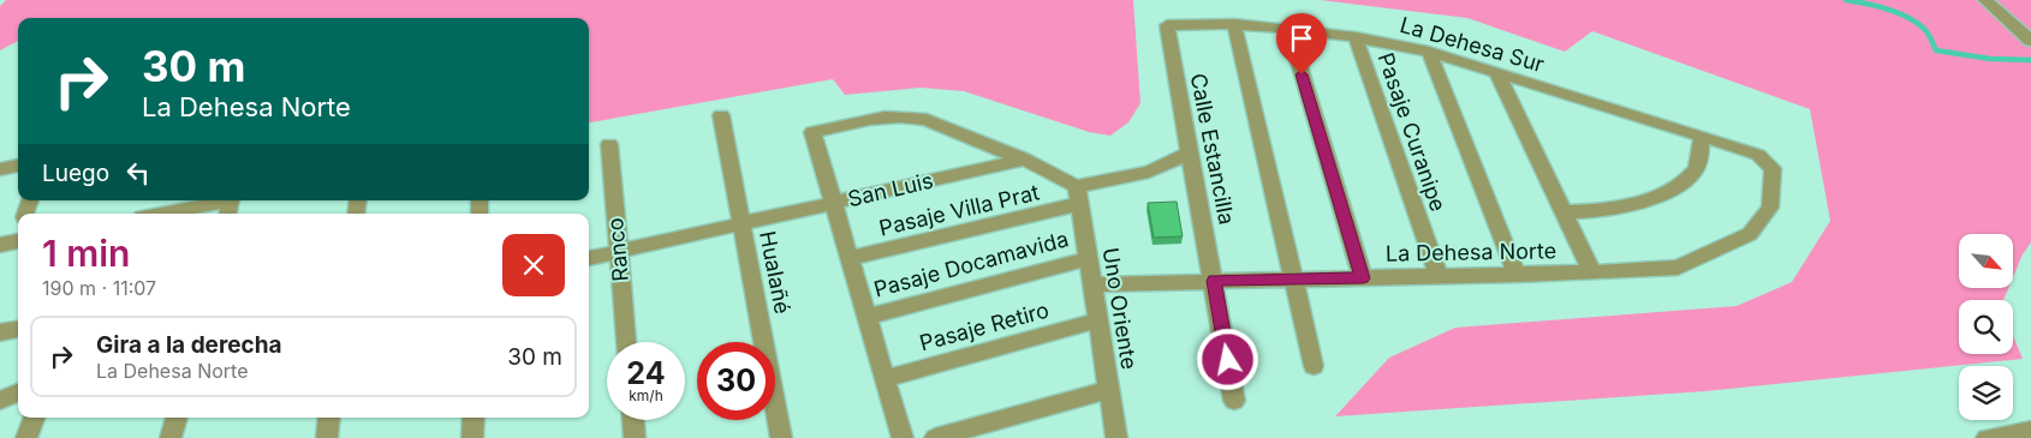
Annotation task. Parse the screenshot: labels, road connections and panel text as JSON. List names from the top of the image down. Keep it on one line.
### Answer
{"streets":{"street":["La Dehesa Sur","Pasaje Curanipe","Calle Estancilla","San Luis","Pasaje Villa Prat","Ranco","La Dehesa Norte","Pasaje Docamavida","Hualañé","Uno Oriente","Pasaje Retiro"]},"crossings":[["La Dehesa Sur","Pasaje Curanipe"],["La Dehesa Sur","Calle Estancilla"],["La Dehesa Sur","La Dehesa Norte"],["Pasaje Curanipe","La Dehesa Norte"],["Calle Estancilla","La Dehesa Norte"],["San Luis","Ranco"],["San Luis","Hualañé"],["Pasaje Villa Prat","Uno Oriente"],["La Dehesa Norte","Uno Oriente"],["Pasaje Docamavida","Uno Oriente"],["Uno Oriente","Pasaje Retiro"]],"north":"bottom right","page":{"turn":["30 m","La Dehesa Norte"],"then":"Luego","heading":["1 min","190 m · 11:07"],"list":[{"name":"Gira a la derecha","note":"La Dehesa Norte","value":"30 m"}],"speed":"24 km/h","limit":"30"}}
